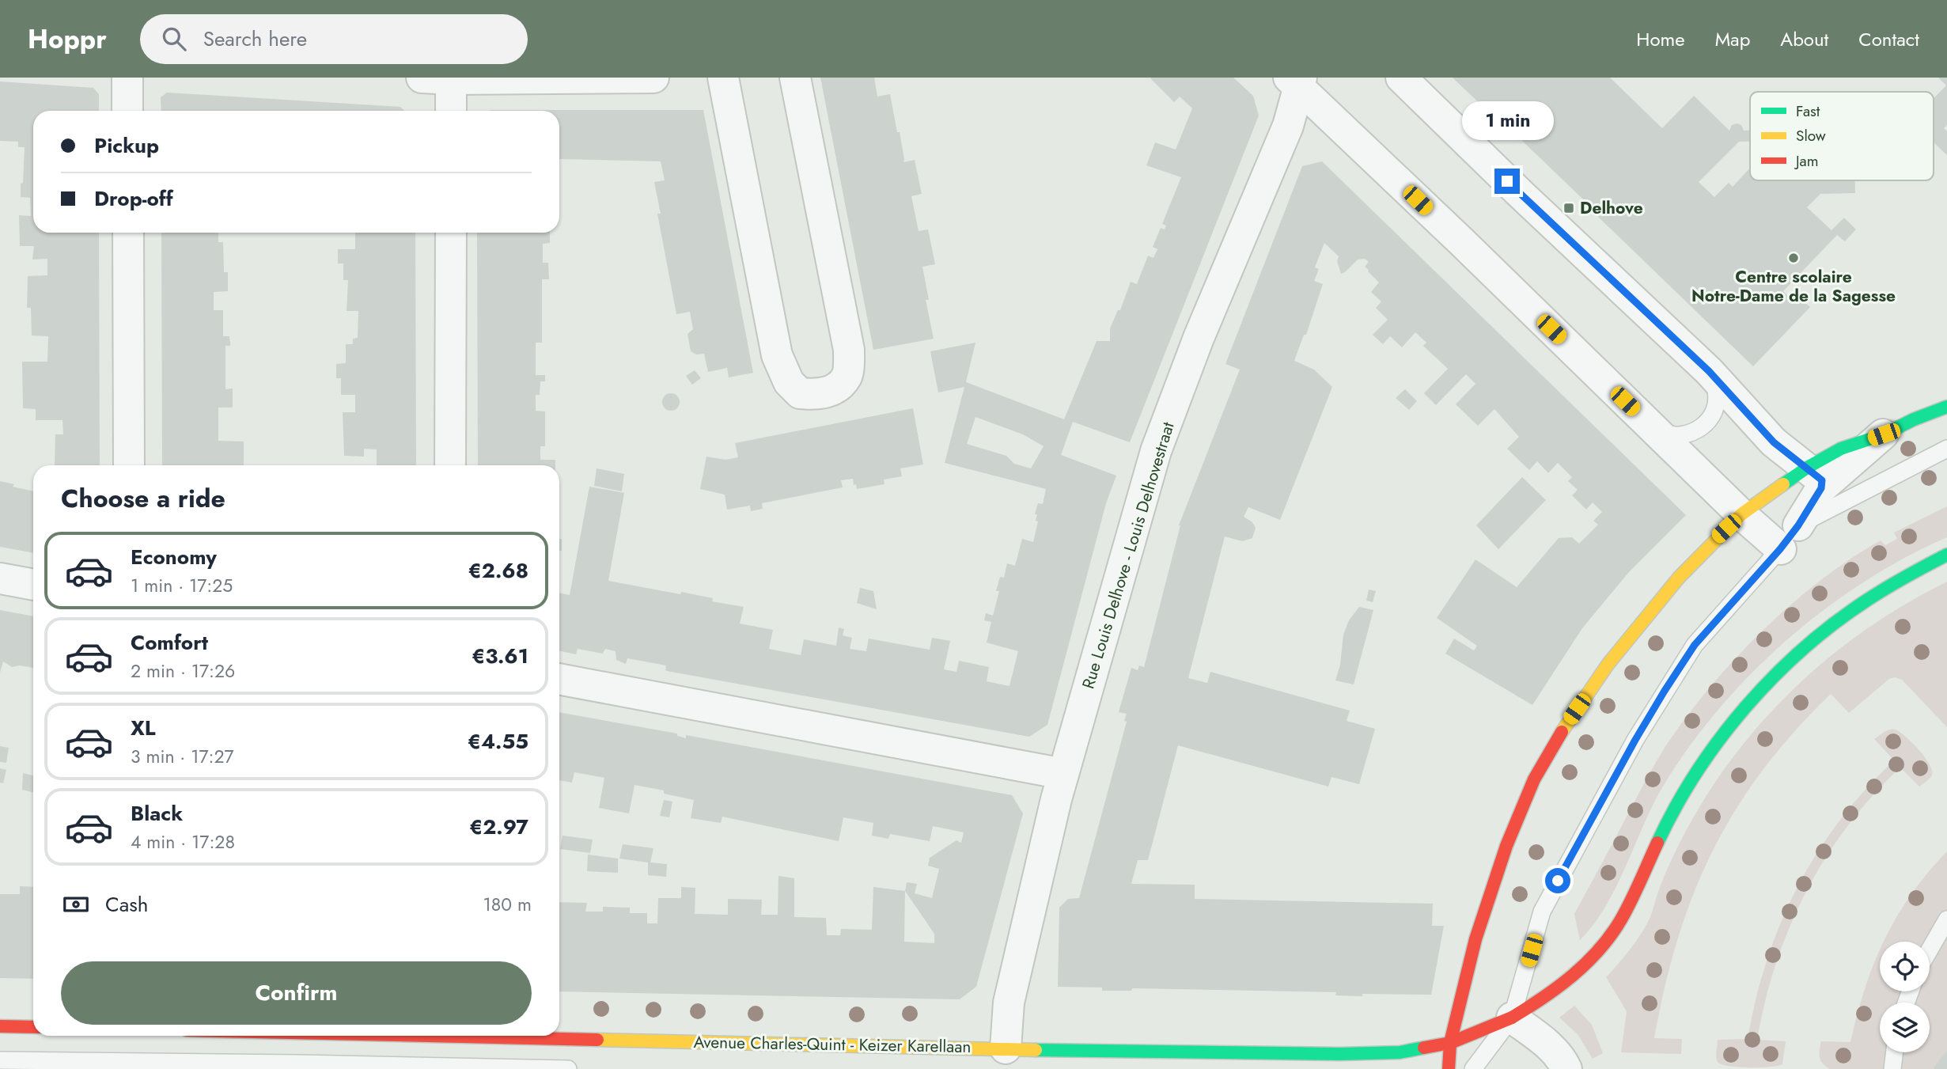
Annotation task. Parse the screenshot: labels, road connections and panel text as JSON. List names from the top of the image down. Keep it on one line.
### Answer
{"streets":{"main road":["Avenue Charles-Quint - Keizer Karellaan"],"street":["Rue Louis Delhove - Louis Delhovestraat"]},"crossings":[["Rue Louis Delhove - Louis Delhovestraat","Avenue Charles-Quint - Keizer Karellaan"]],"places":{"transit":["Delhove"],"other":["Centre scolaire Notre-Dame de la Sagesse"]},"legend":["Fast","Slow","Jam"],"page":{"header":"Hoppr","search":"Search here","nav":["Home","Map","About","Contact"],"bubble":"1 min","banner":["Pickup","Drop-off"],"heading":"Choose a ride","list":[{"name":"Economy","note":"1 min · 17:25","value":"€2.68"},{"name":"Comfort","note":"2 min · 17:26","value":"€3.61"},{"name":"XL","note":"3 min · 17:27","value":"€4.55"},{"name":"Black","note":"4 min · 17:28","value":"€2.97"}],"pay":["Cash","180 m"],"buttons":"Confirm"}}
